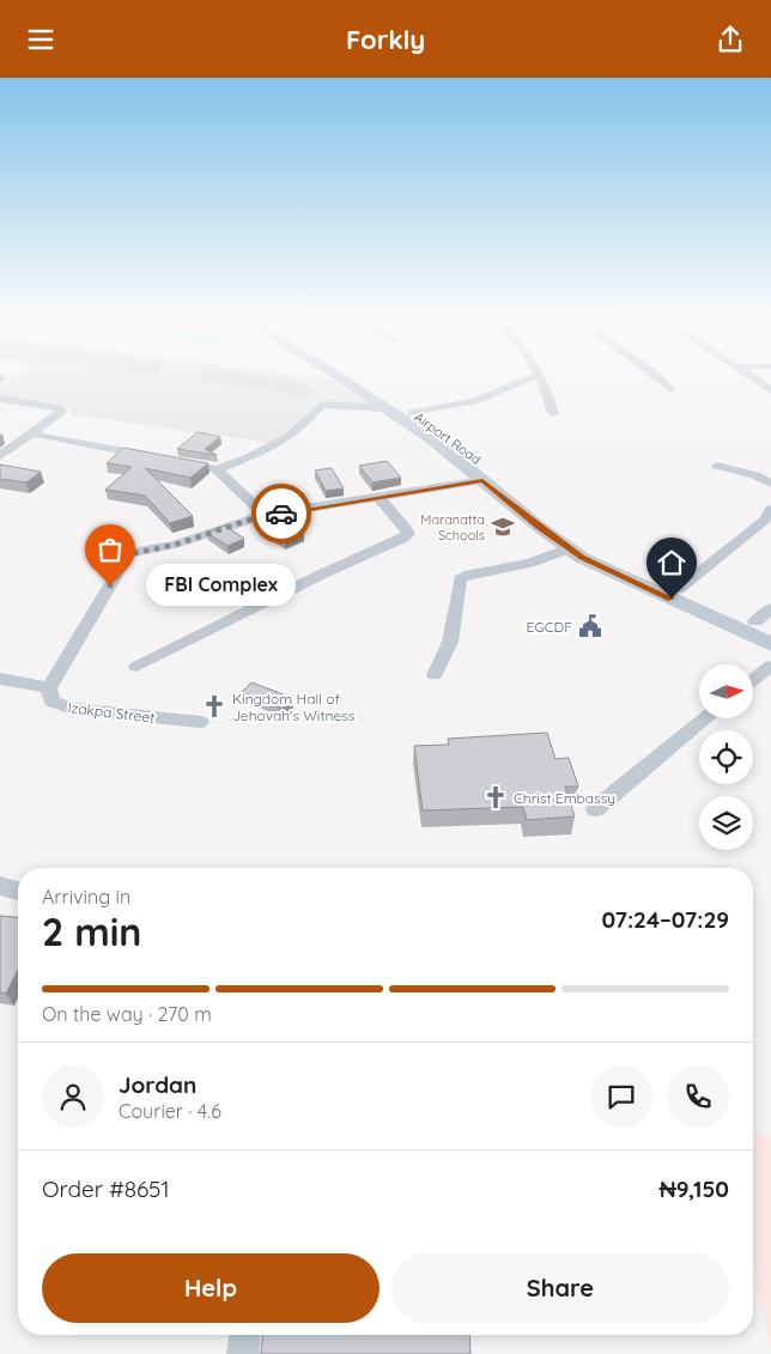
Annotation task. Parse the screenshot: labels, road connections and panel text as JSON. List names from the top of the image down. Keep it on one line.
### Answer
{"streets":{"main road":["Airport Road"],"street":["Izakpa Street"]},"crossings":[["Airport Road","Izakpa Street"]],"places":{"school or university":["Maranatta Schools"],"other":["FBI Complex"],"public building":["EGCDF"],"church":["Kingdom Hall of Jehovah's Witness","Christ Embassy"]},"north":"right","page":{"header":"Forkly","bubble":"FBI Complex","heading":["2 min","Arriving in","07:24–07:29"],"panel":["Jordan","Courier · 4.6","Order #8651","₦9,150"],"bar":"On the way · 270 m","buttons":["Help","Share"]}}
